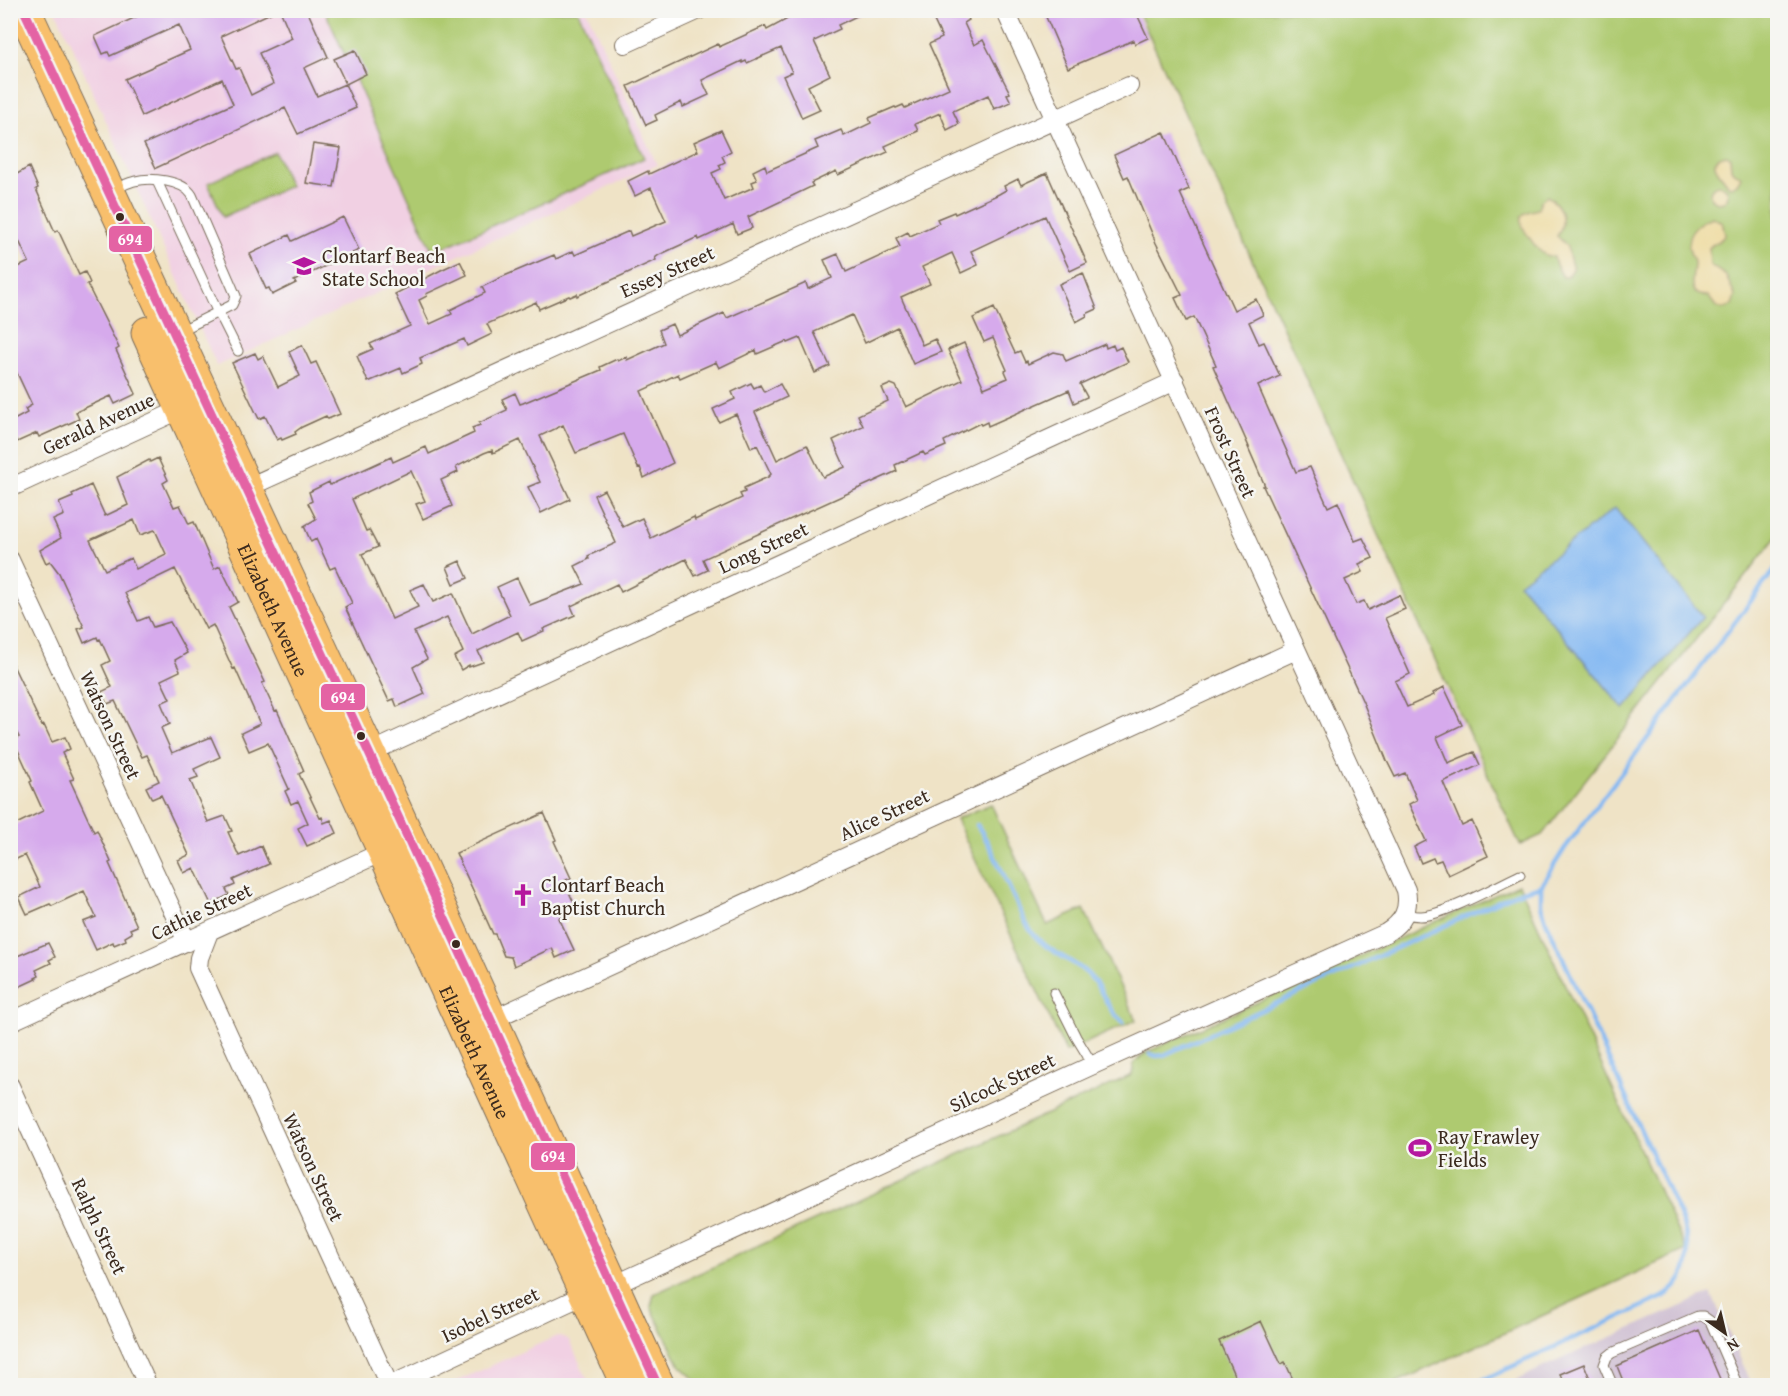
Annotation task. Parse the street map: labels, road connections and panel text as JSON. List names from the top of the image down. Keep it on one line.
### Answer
{"streets":{"highway":["Elizabeth Avenue"],"street":["Essey Street","Gerald Avenue","Frost Street","Long Street","Watson Street","Alice Street","Cathie Street","Silcock Street","Ralph Street","Isobel Street"]},"crossings":[["Essey Street","Frost Street"],["Essey Street","Elizabeth Avenue"],["Gerald Avenue","Elizabeth Avenue"],["Frost Street","Long Street"],["Frost Street","Alice Street"],["Frost Street","Silcock Street"],["Long Street","Elizabeth Avenue"],["Elizabeth Avenue","Alice Street"],["Elizabeth Avenue","Cathie Street"],["Elizabeth Avenue","Silcock Street"],["Elizabeth Avenue","Isobel Street"],["Watson Street","Cathie Street"],["Watson Street","Isobel Street"],["Silcock Street","Isobel Street"]],"places":{"school or university":["Clontarf Beach State School"],"church":["Clontarf Beach Baptist Church"],"sports":["Ray Frawley Fields"]},"lines":["transit line 694"],"north":"bottom right"}
